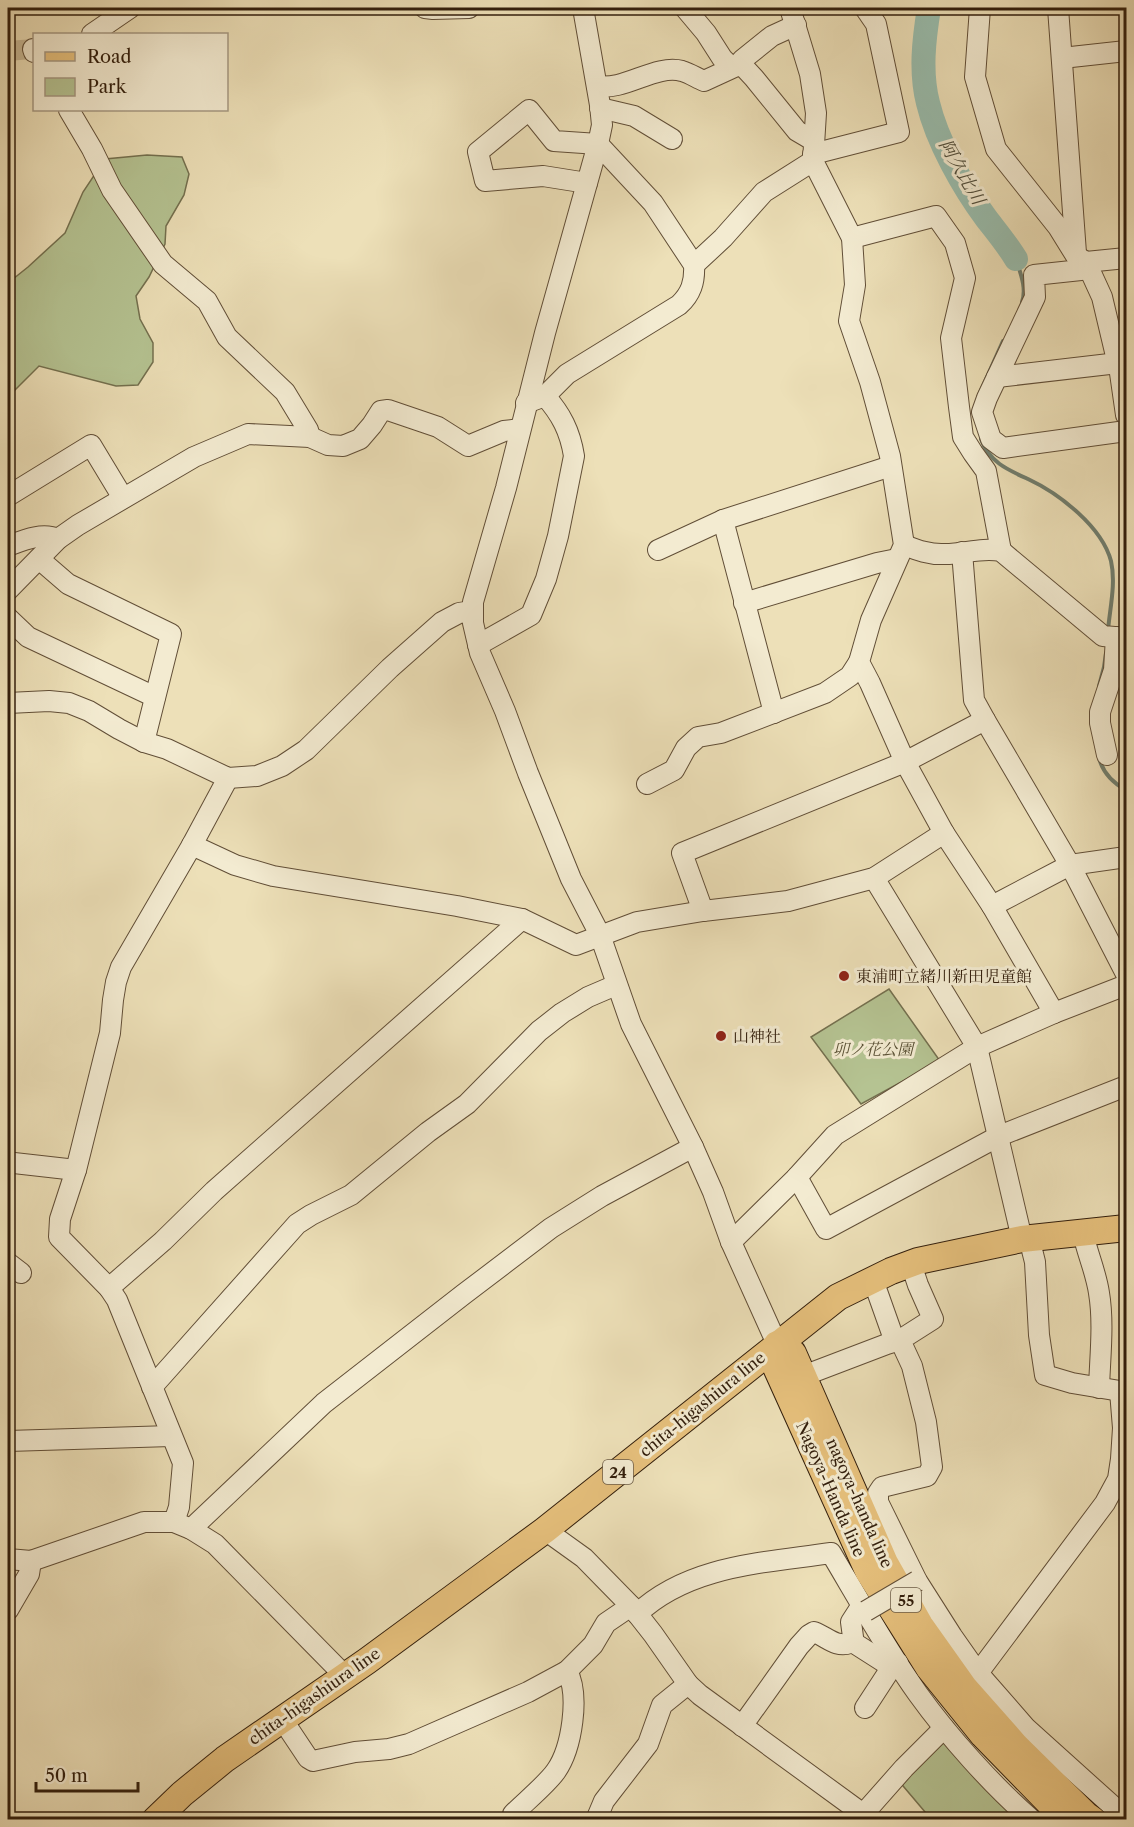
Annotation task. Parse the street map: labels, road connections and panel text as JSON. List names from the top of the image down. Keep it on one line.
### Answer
{"streets":{"main road":["chita-higashiura line","24","Nagoya-Handa line","nagoya-handa line","55"]},"crossings":[["chita-higashiura line","Nagoya-Handa line"],["chita-higashiura line","nagoya-handa line"],["Nagoya-Handa line","nagoya-handa line"]],"water":["阿久比川"],"parks":["卯ノ花公園"],"places":["東浦町立緒川新田児童館","山神社"],"legend":["Road","Park"],"scale_bar":"50 m"}
